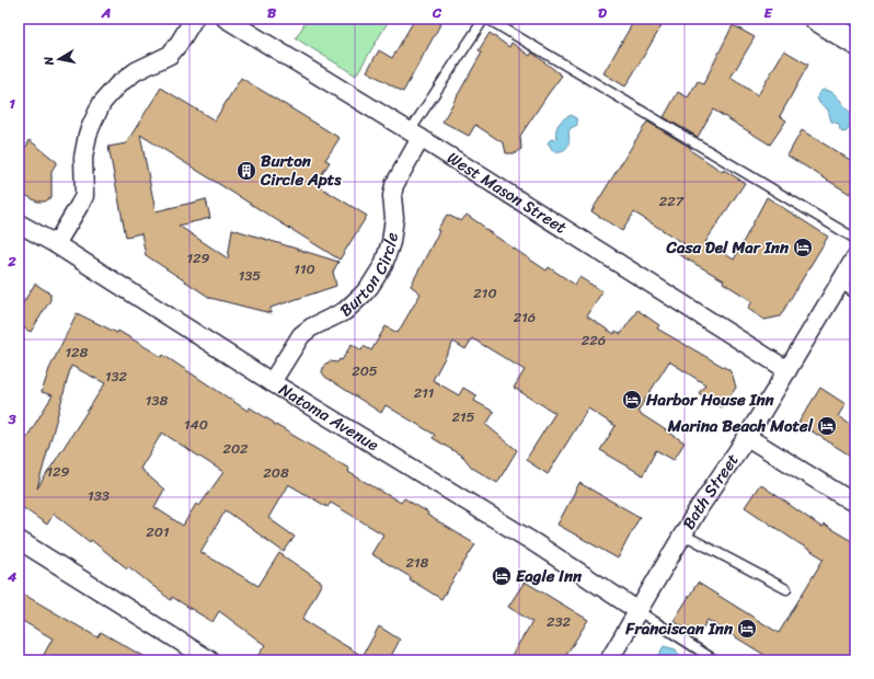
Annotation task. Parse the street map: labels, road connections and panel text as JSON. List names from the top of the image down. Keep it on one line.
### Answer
{"streets":{"street":["West Mason Street","Burton Circle","Natoma Avenue","Bath Street"]},"crossings":[["West Mason Street","Burton Circle"],["West Mason Street","Bath Street"],["Burton Circle","Natoma Avenue"],["Natoma Avenue","Bath Street"]],"places":{"building":["Burton Circle Apts"],"hotel":["Casa Del Mar Inn","Harbor House Inn","Marina Beach Motel","Eagle Inn","Franciscan Inn"]},"house_numbers":["227","129","110","135","210","216","226","128","205","132","211","138","215","140","202","129","208","133","201","218","232"],"north":"left","grid":{"columns":["A","B","C","D","E"],"rows":["1","2","3","4"]}}
